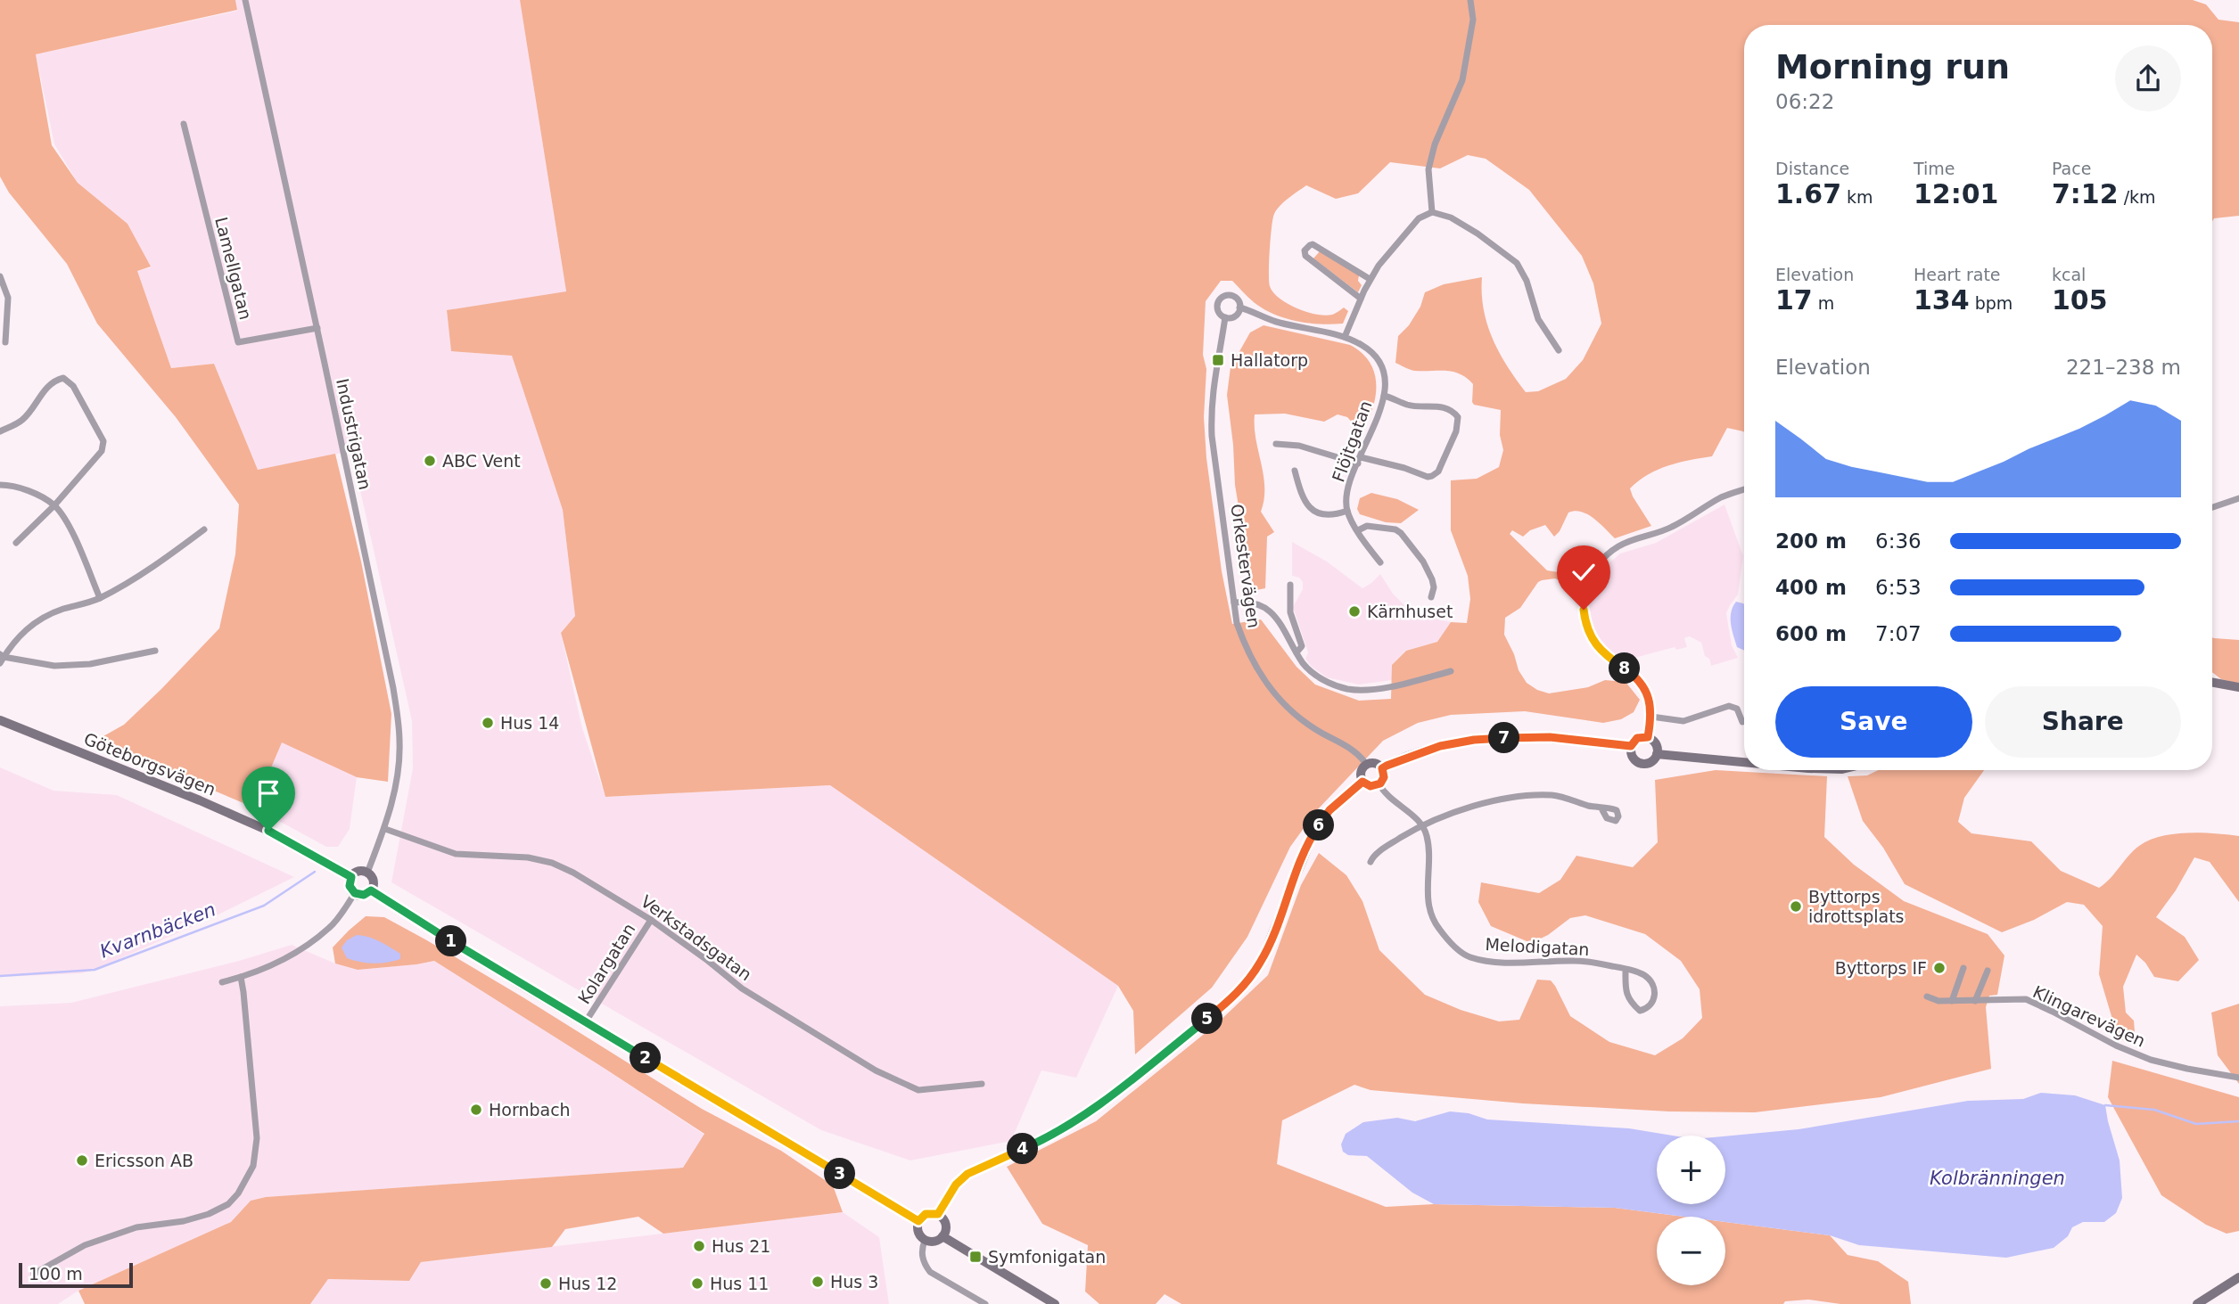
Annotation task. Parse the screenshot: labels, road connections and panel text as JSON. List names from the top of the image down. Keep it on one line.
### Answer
{"streets":{"street":["Lamellgatan","Industrigatan","Flöjtgatan","Orkestervägen","Göteborgsvägen","Verkstadsgatan","Melodigatan","Kolargatan","Klingarevägen"]},"crossings":[["Lamellgatan","Industrigatan"],["Industrigatan","Göteborgsvägen"],["Industrigatan","Verkstadsgatan"],["Flöjtgatan","Orkestervägen"],["Verkstadsgatan","Kolargatan"]],"water":["Kvarnbäcken","Kolbränningen"],"places":{"transit":["Hallatorp","Symfonigatan"],"other":["ABC Vent","Kärnhuset","Hus 14","Byttorps idrottsplats","Byttorps IF","Hornbach","Ericsson AB","Hus 21","Hus 3","Hus 12","Hus 11"]},"scale_bar":"100 m","page":{"heading":["Morning run","06:22"],"stats":[["Distance","1.67 km"],["Time","12:01"],["Pace","7:12 /km"],["Elevation","17 m"],["Heart rate","134 bpm"],["kcal","105"]],"chart":["Elevation","221–238 m"],"list":[{"name":"200 m","note":"6:36"},{"name":"400 m","note":"6:53"},{"name":"600 m","note":"7:07"}],"pins":["8","7","6","1","5","2","4","3"],"buttons":["Save","Share"],"map_buttons":["+","−"],"scale":"100 m"}}
